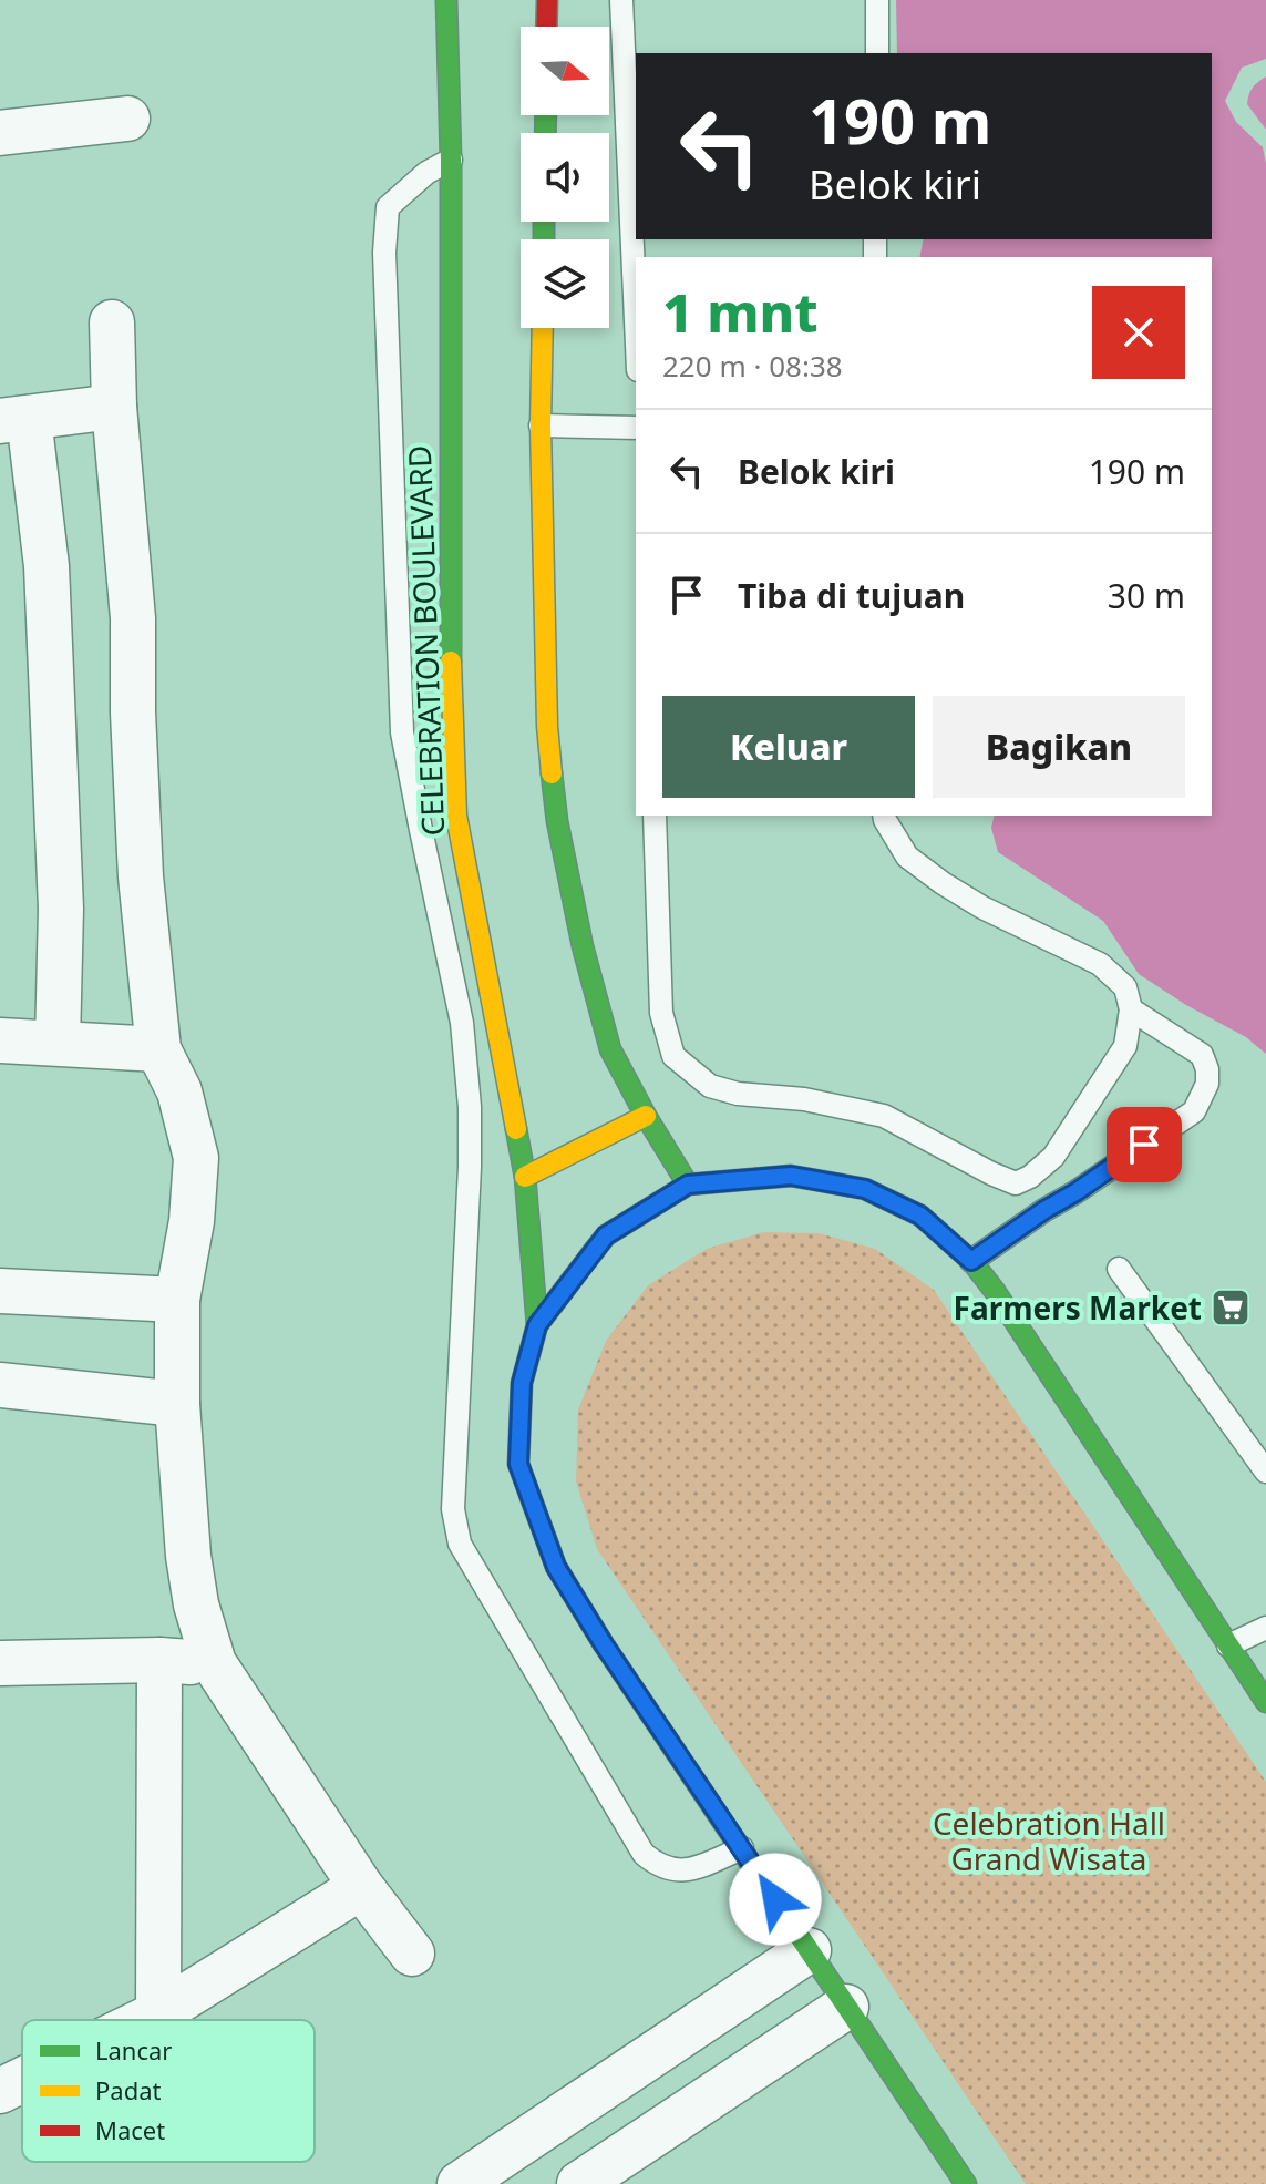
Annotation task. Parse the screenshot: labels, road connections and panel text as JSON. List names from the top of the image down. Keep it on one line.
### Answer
{"streets":{"street":["CELEBRATION BOULEVARD"]},"parks":["Celebration Hall Grand Wisata"],"places":{"supermarket":["Farmers Market"]},"legend":["Lancar","Padat","Macet"],"north":"right","page":{"turn":["190 m","Belok kiri"],"heading":["1 mnt","220 m · 08:38"],"list":[{"name":"Belok kiri","value":"190 m"},{"name":"Tiba di tujuan","value":"30 m"}],"buttons":["Keluar","Bagikan"]}}
